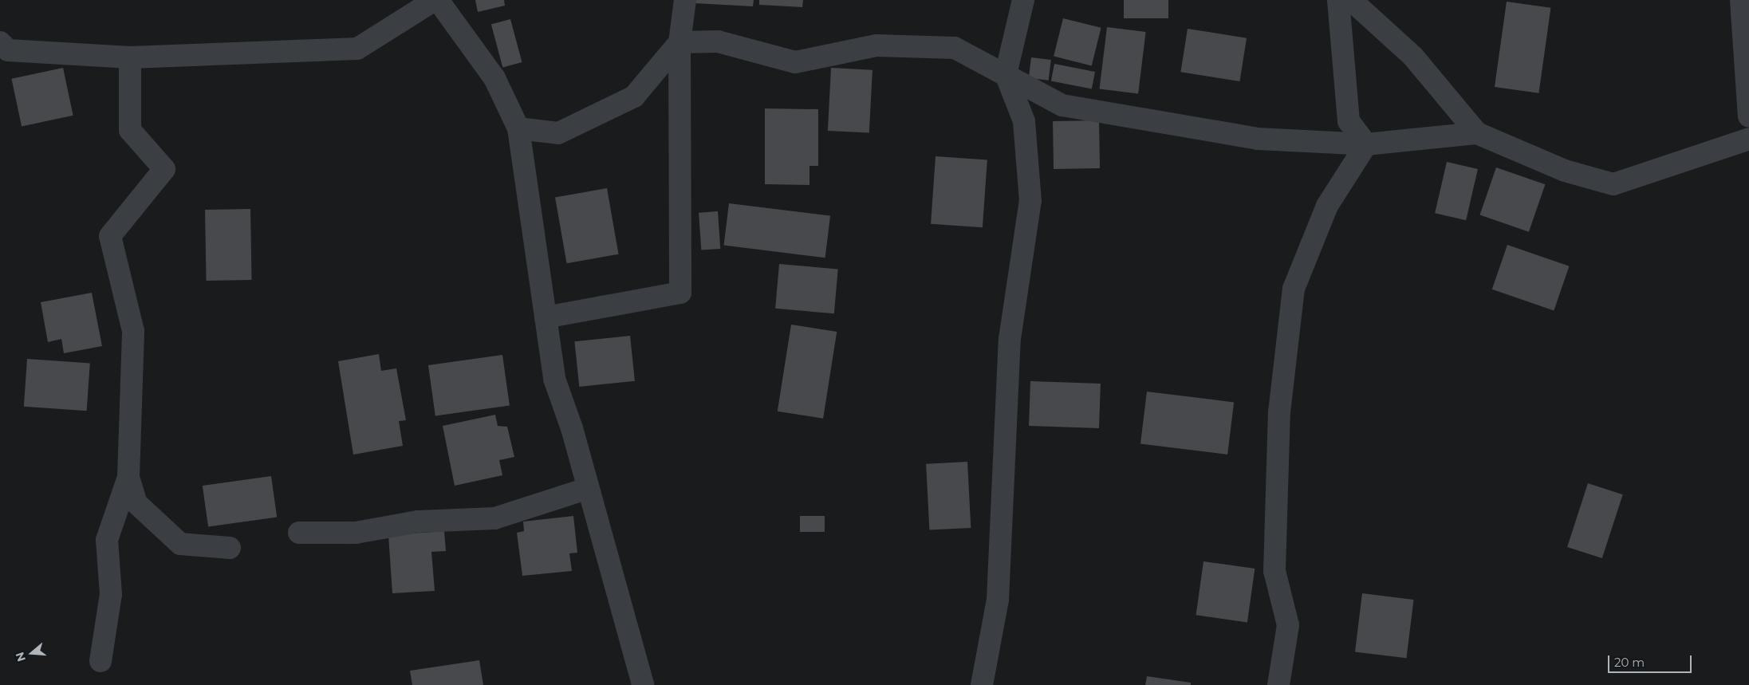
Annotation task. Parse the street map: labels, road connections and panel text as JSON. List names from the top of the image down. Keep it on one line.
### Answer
{"scale_bar":"20 m","north":"left"}
